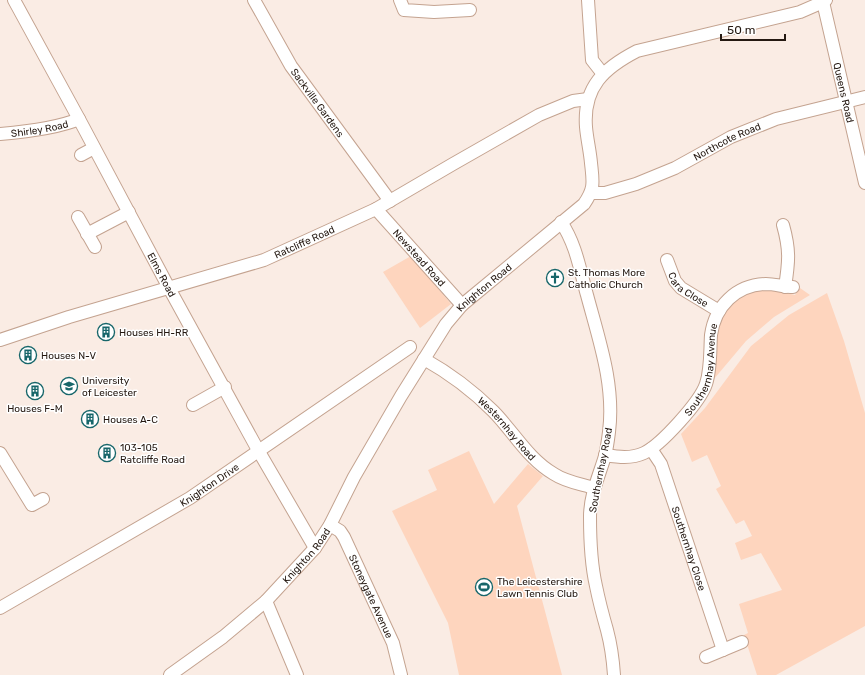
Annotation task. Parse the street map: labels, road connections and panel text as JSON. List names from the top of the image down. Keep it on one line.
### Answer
{"streets":{"street":["Queens Road","Sackville Gardens","Shirley Road","Northcote Road","Ratcliffe Road","Newstead Road","Elms Road","Knighton Road","Cara Close","Southernhay Avenue","Westernhay Road","Southernhay Road","Knighton Drive","Southernhay Close","Stoneygate Avenue"]},"crossings":[["Queens Road","Northcote Road"],["Sackville Gardens","Ratcliffe Road"],["Shirley Road","Elms Road"],["Northcote Road","Knighton Road"],["Ratcliffe Road","Newstead Road"],["Ratcliffe Road","Elms Road"],["Newstead Road","Knighton Road"],["Elms Road","Knighton Road"],["Elms Road","Knighton Drive"],["Knighton Road","Westernhay Road"],["Knighton Road","Southernhay Road"],["Knighton Road","Stoneygate Avenue"],["Cara Close","Southernhay Avenue"],["Southernhay Avenue","Southernhay Road"],["Southernhay Avenue","Southernhay Close"],["Westernhay Road","Southernhay Road"]],"places":{"church":["St. Thomas More Catholic Church"],"building":["Houses HH-RR","Houses N-V","Houses F-M","Houses A-C","103-105 Ratcliffe Road"],"school or university":["University of Leicester"],"sports":["The Leicestershire Lawn Tennis Club"]},"scale_bar":"50 m"}
